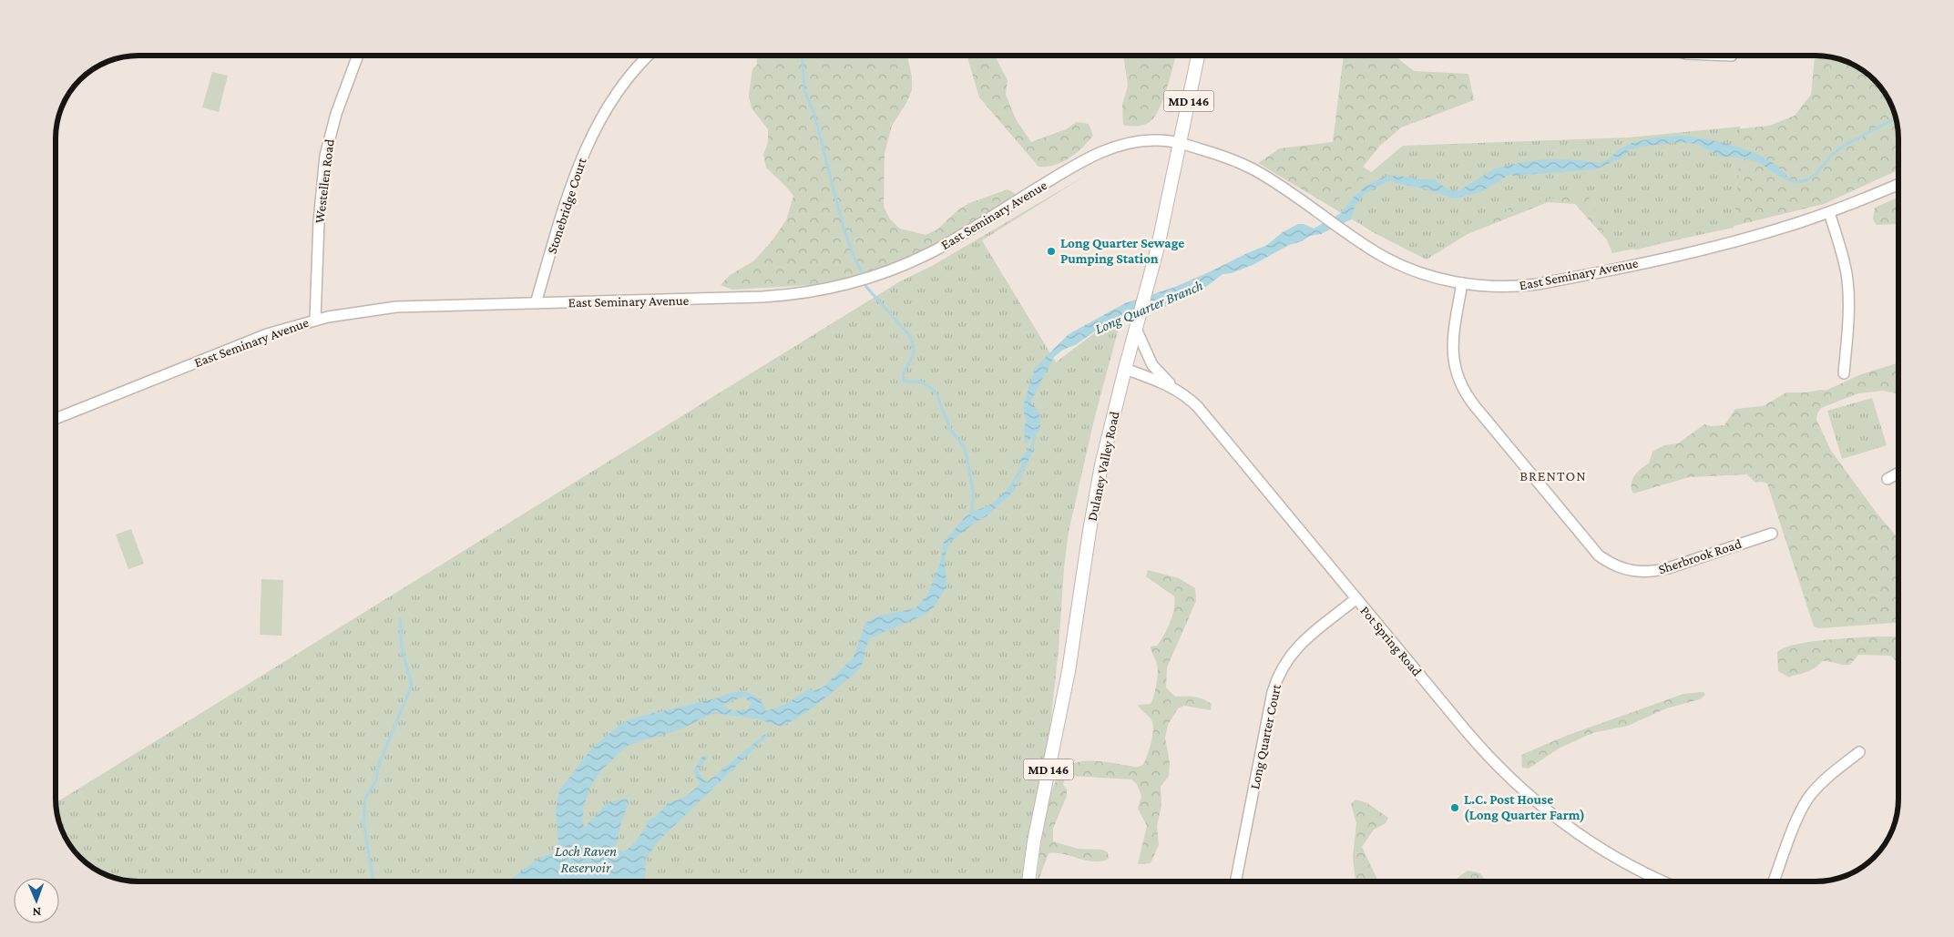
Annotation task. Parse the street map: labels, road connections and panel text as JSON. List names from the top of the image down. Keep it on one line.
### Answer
{"streets":{"main road":["MD 146","Dulaney Valley Road"],"street":["Westellen Road","Stonebridge Court","East Seminary Avenue","Sherbrook Road","Pot Spring Road","Long Quarter Court"]},"crossings":[["Westellen Road","East Seminary Avenue"],["Stonebridge Court","East Seminary Avenue"],["East Seminary Avenue","Dulaney Valley Road"],["East Seminary Avenue","Sherbrook Road"],["Dulaney Valley Road","Pot Spring Road"],["Pot Spring Road","Long Quarter Court"]],"districts":["BRENTON"],"water":["Long Quarter Branch","Loch Raven Reservoir"],"places":["Long Quarter Sewage Pumping Station","L.C. Post House (Long Quarter Farm)"],"north":"bottom"}
